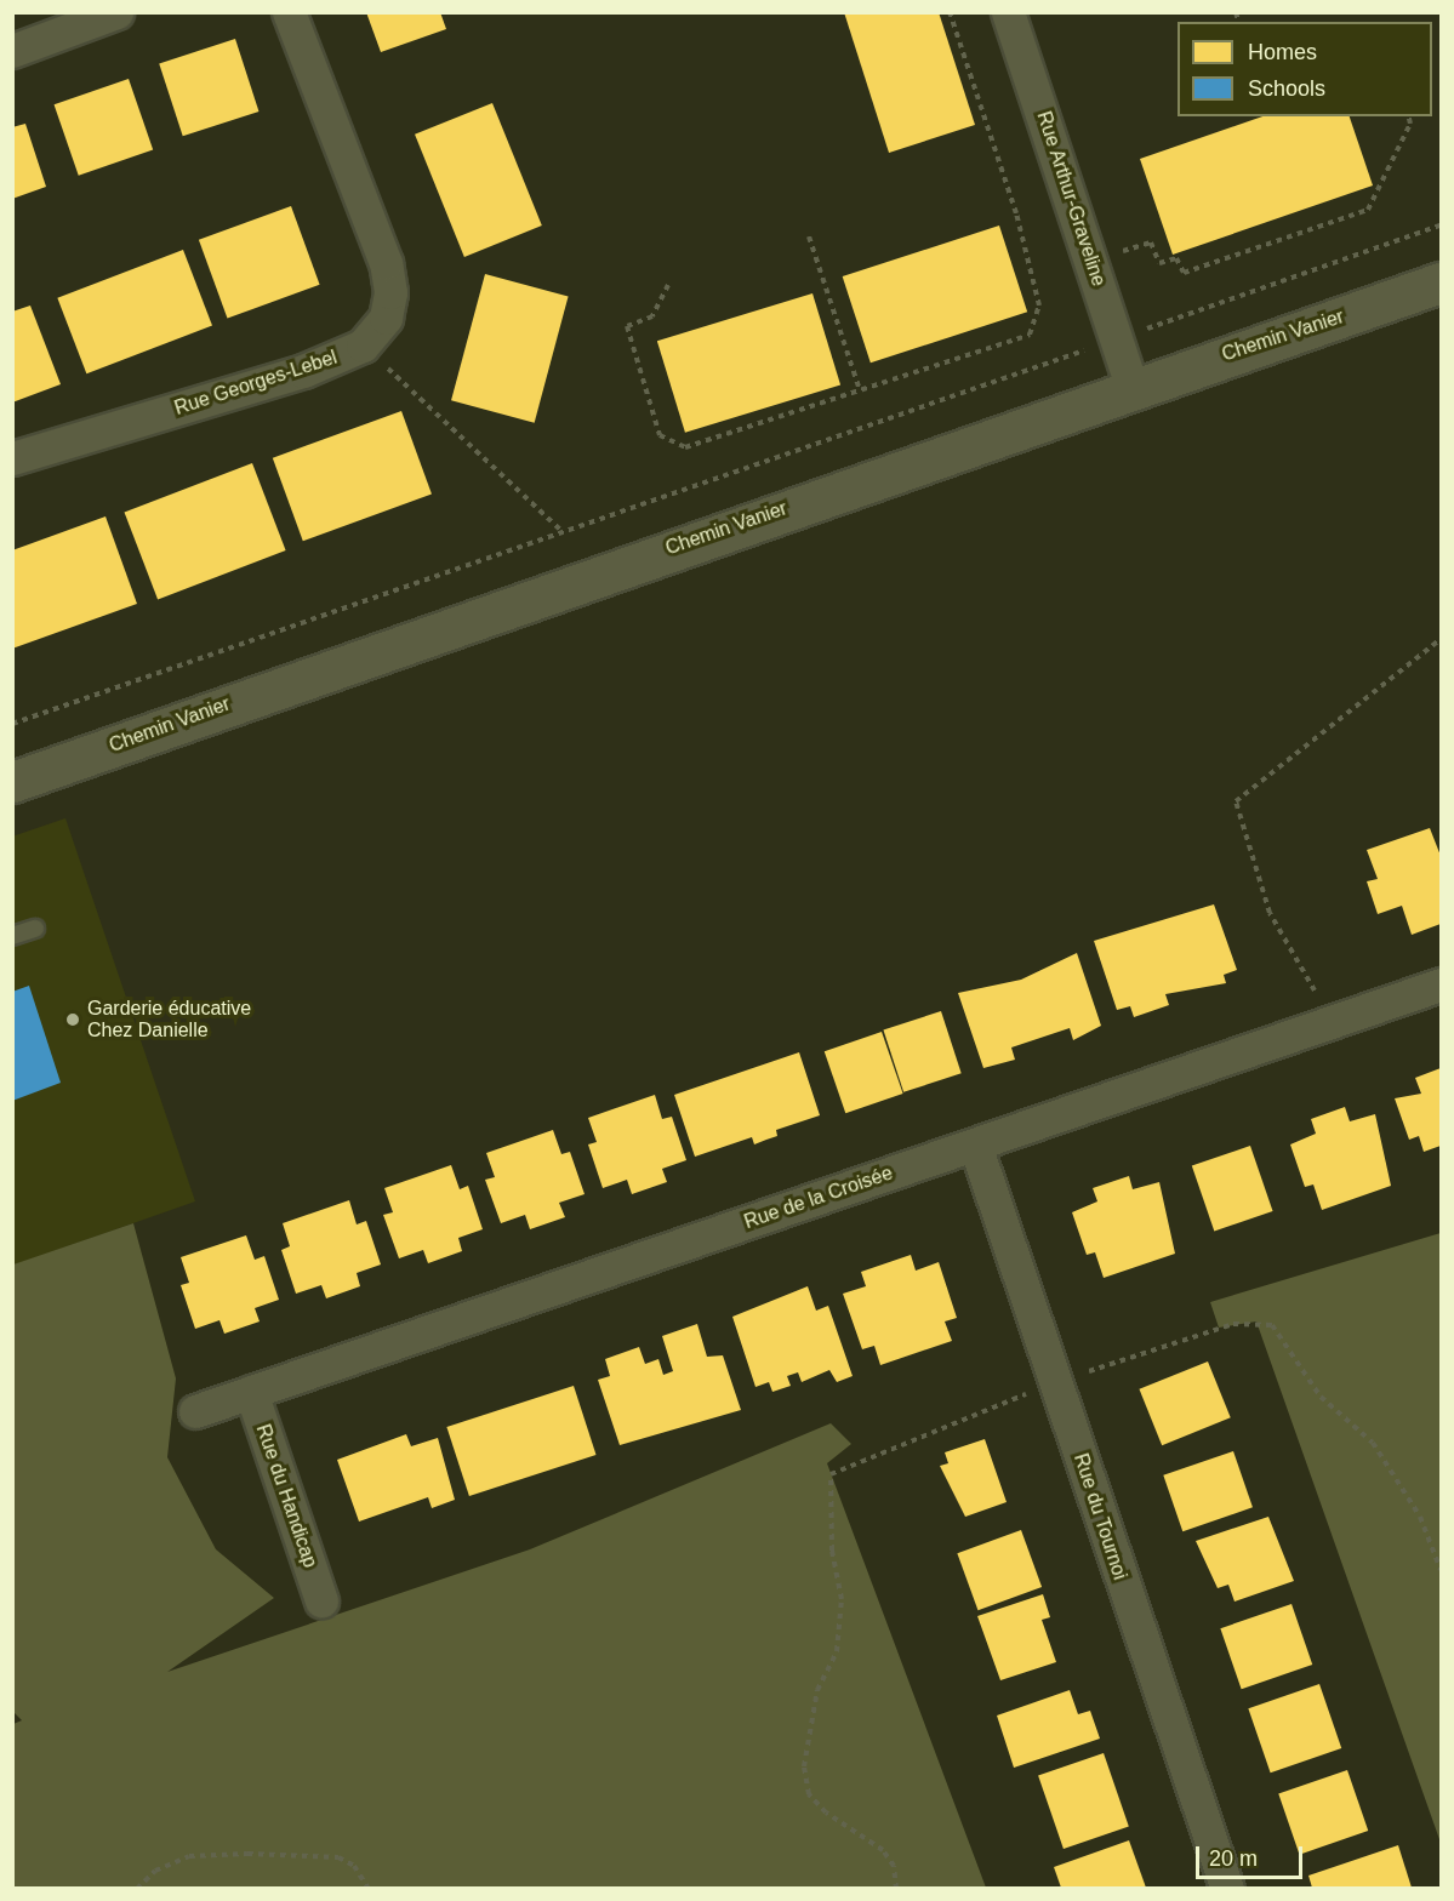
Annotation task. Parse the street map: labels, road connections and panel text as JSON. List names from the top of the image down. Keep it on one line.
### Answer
{"streets":{"main road":["Chemin Vanier"],"street":["Rue Arthur-Graveline","Rue Georges-Lebel","Rue de la Croisée","Rue du Handicap","Rue du Tournoi"]},"crossings":[["Rue Arthur-Graveline","Chemin Vanier"],["Rue de la Croisée","Rue du Handicap"],["Rue de la Croisée","Rue du Tournoi"]],"places":["Garderie éducative Chez Danielle"],"legend":["Homes","Schools"],"scale_bar":"20 m"}
